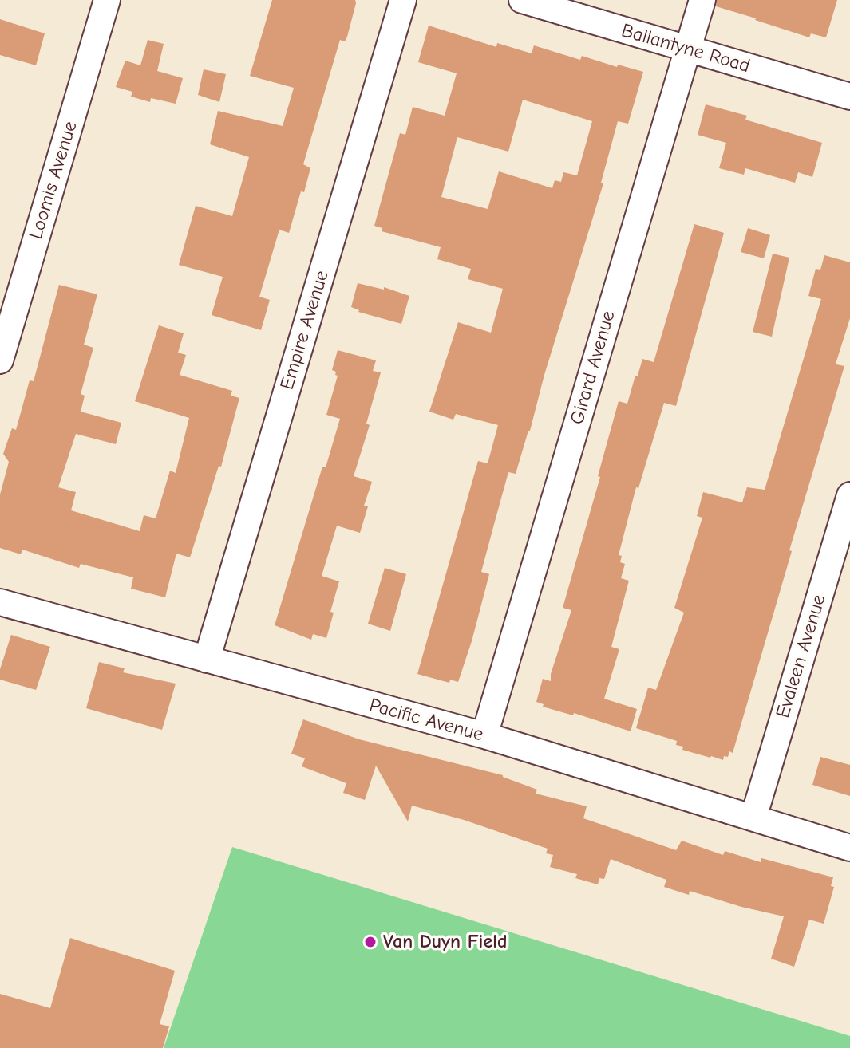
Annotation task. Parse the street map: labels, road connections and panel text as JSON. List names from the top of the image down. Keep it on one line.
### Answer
{"streets":{"street":["Ballantyne Road","Loomis Avenue","Empire Avenue","Girard Avenue","Evaleen Avenue","Pacific Avenue"]},"crossings":[["Ballantyne Road","Girard Avenue"],["Empire Avenue","Pacific Avenue"],["Girard Avenue","Pacific Avenue"],["Evaleen Avenue","Pacific Avenue"]],"places":["Van Duyn Field"]}
